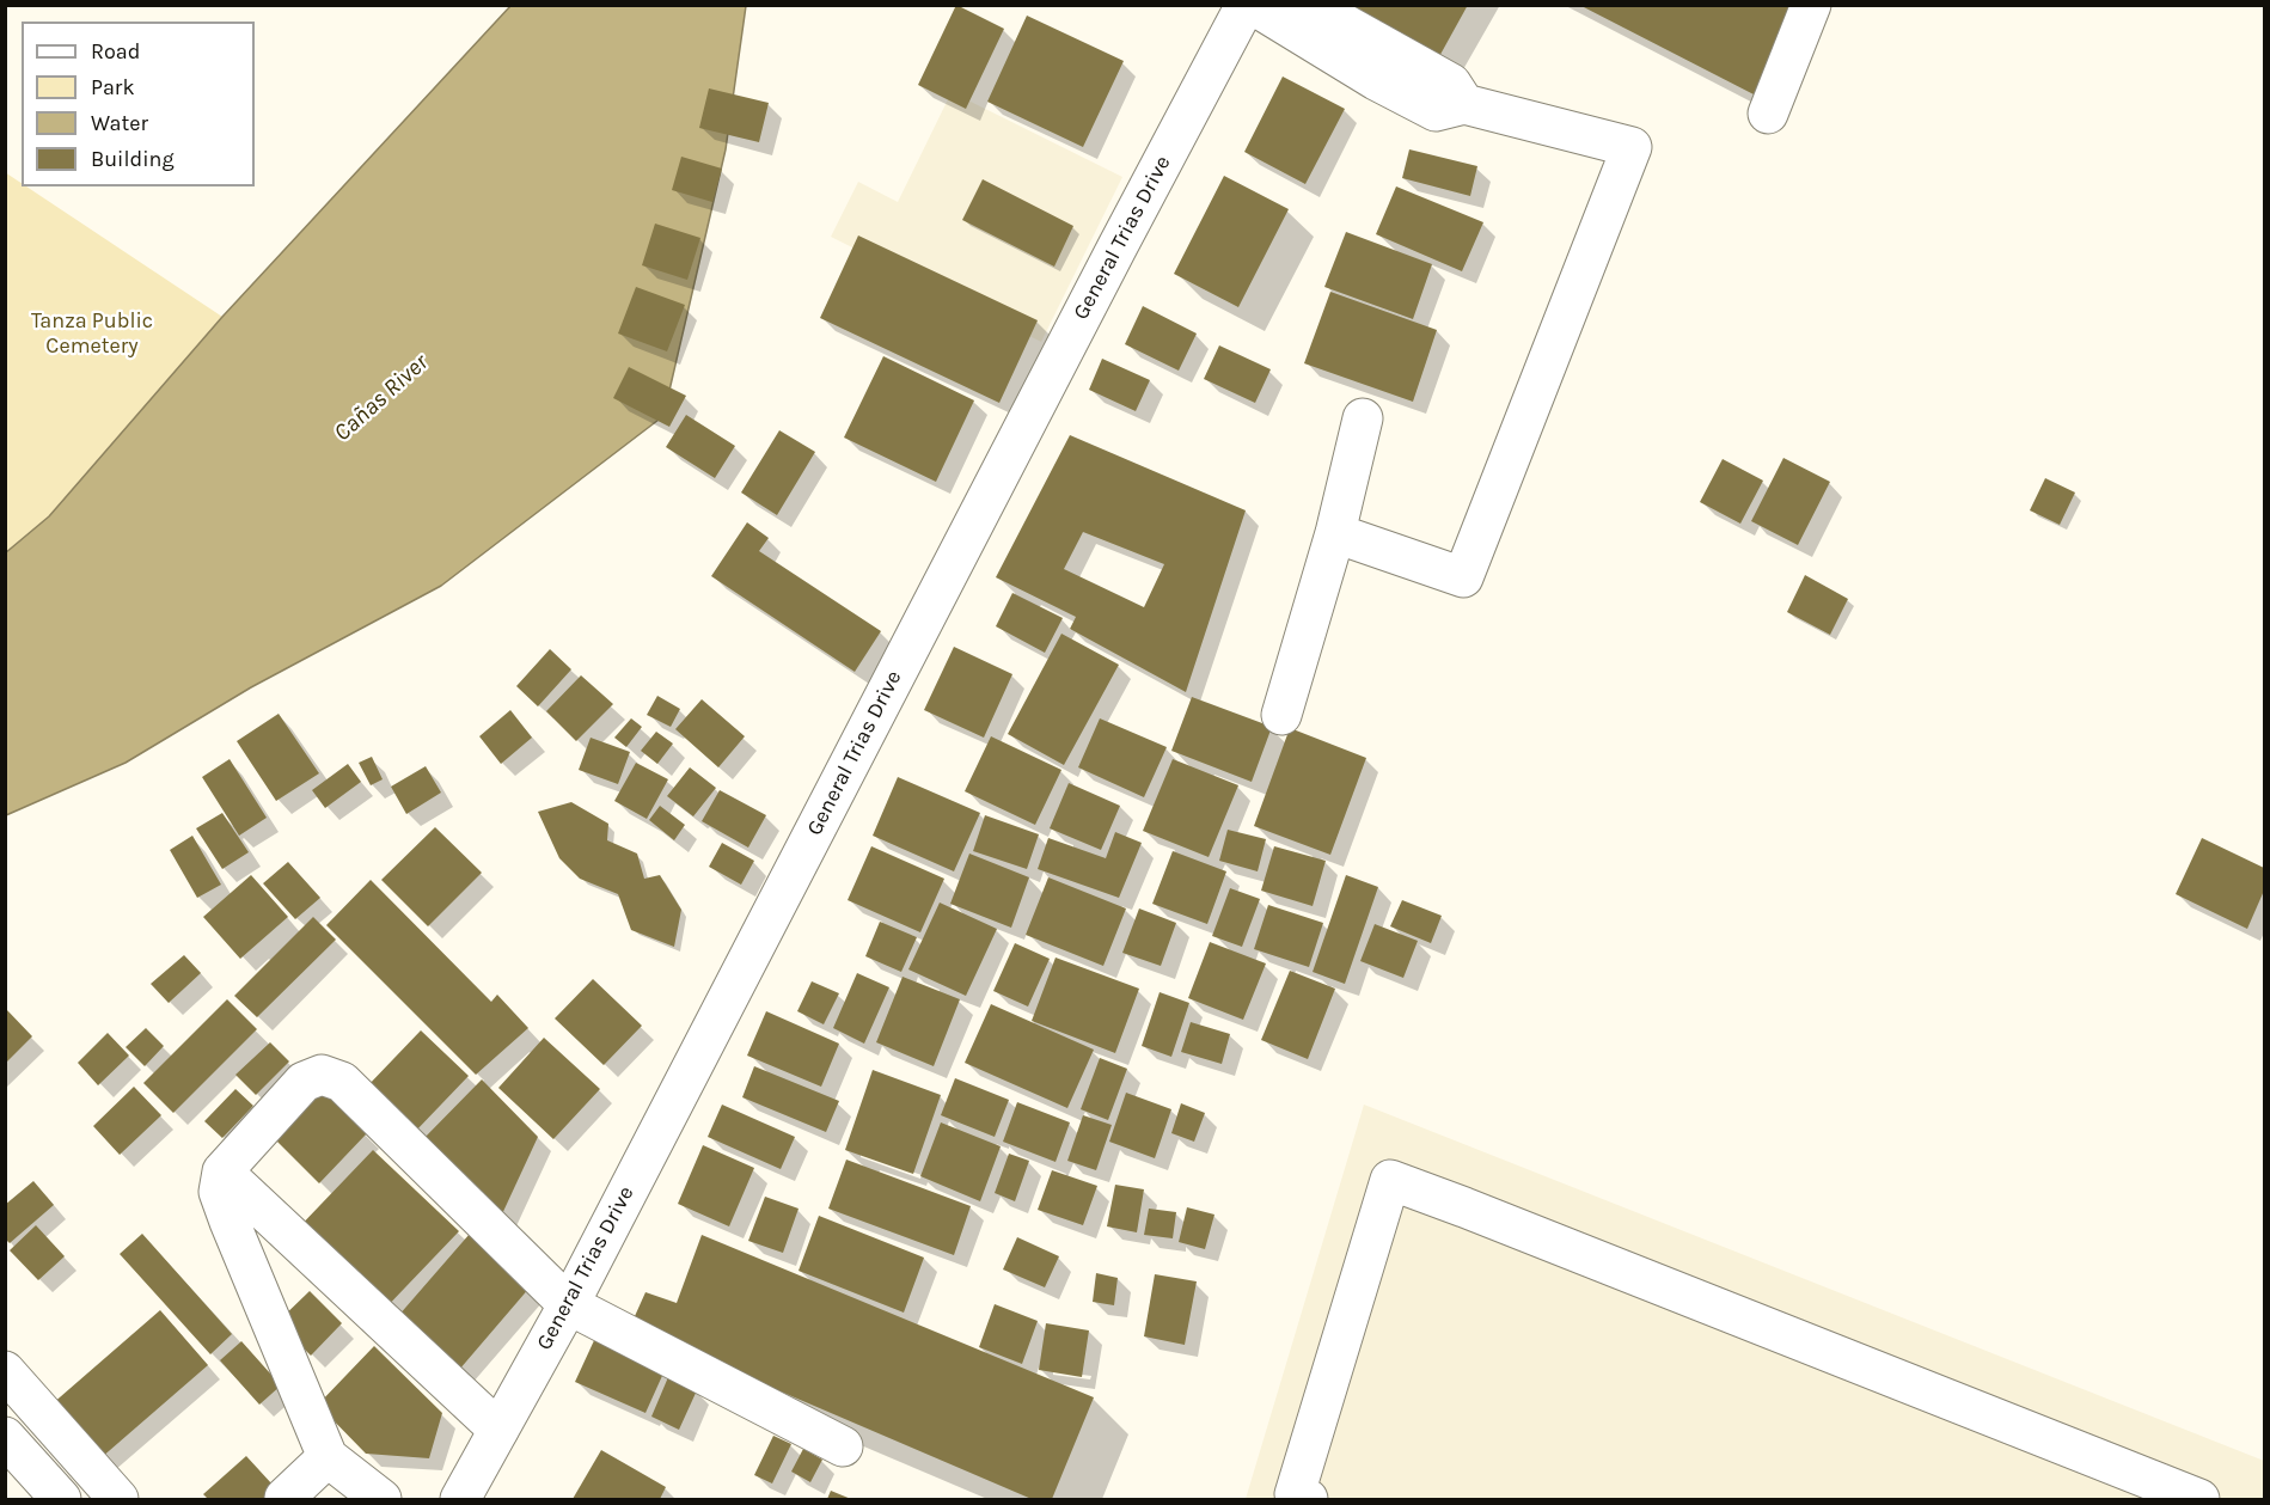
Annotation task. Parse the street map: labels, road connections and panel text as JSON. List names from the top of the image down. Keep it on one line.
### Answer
{"streets":{"main road":["General Trias Drive"]},"water":["Cañas River"],"parks":["Tanza Public Cemetery"],"legend":["Road","Park","Water","Building"]}
